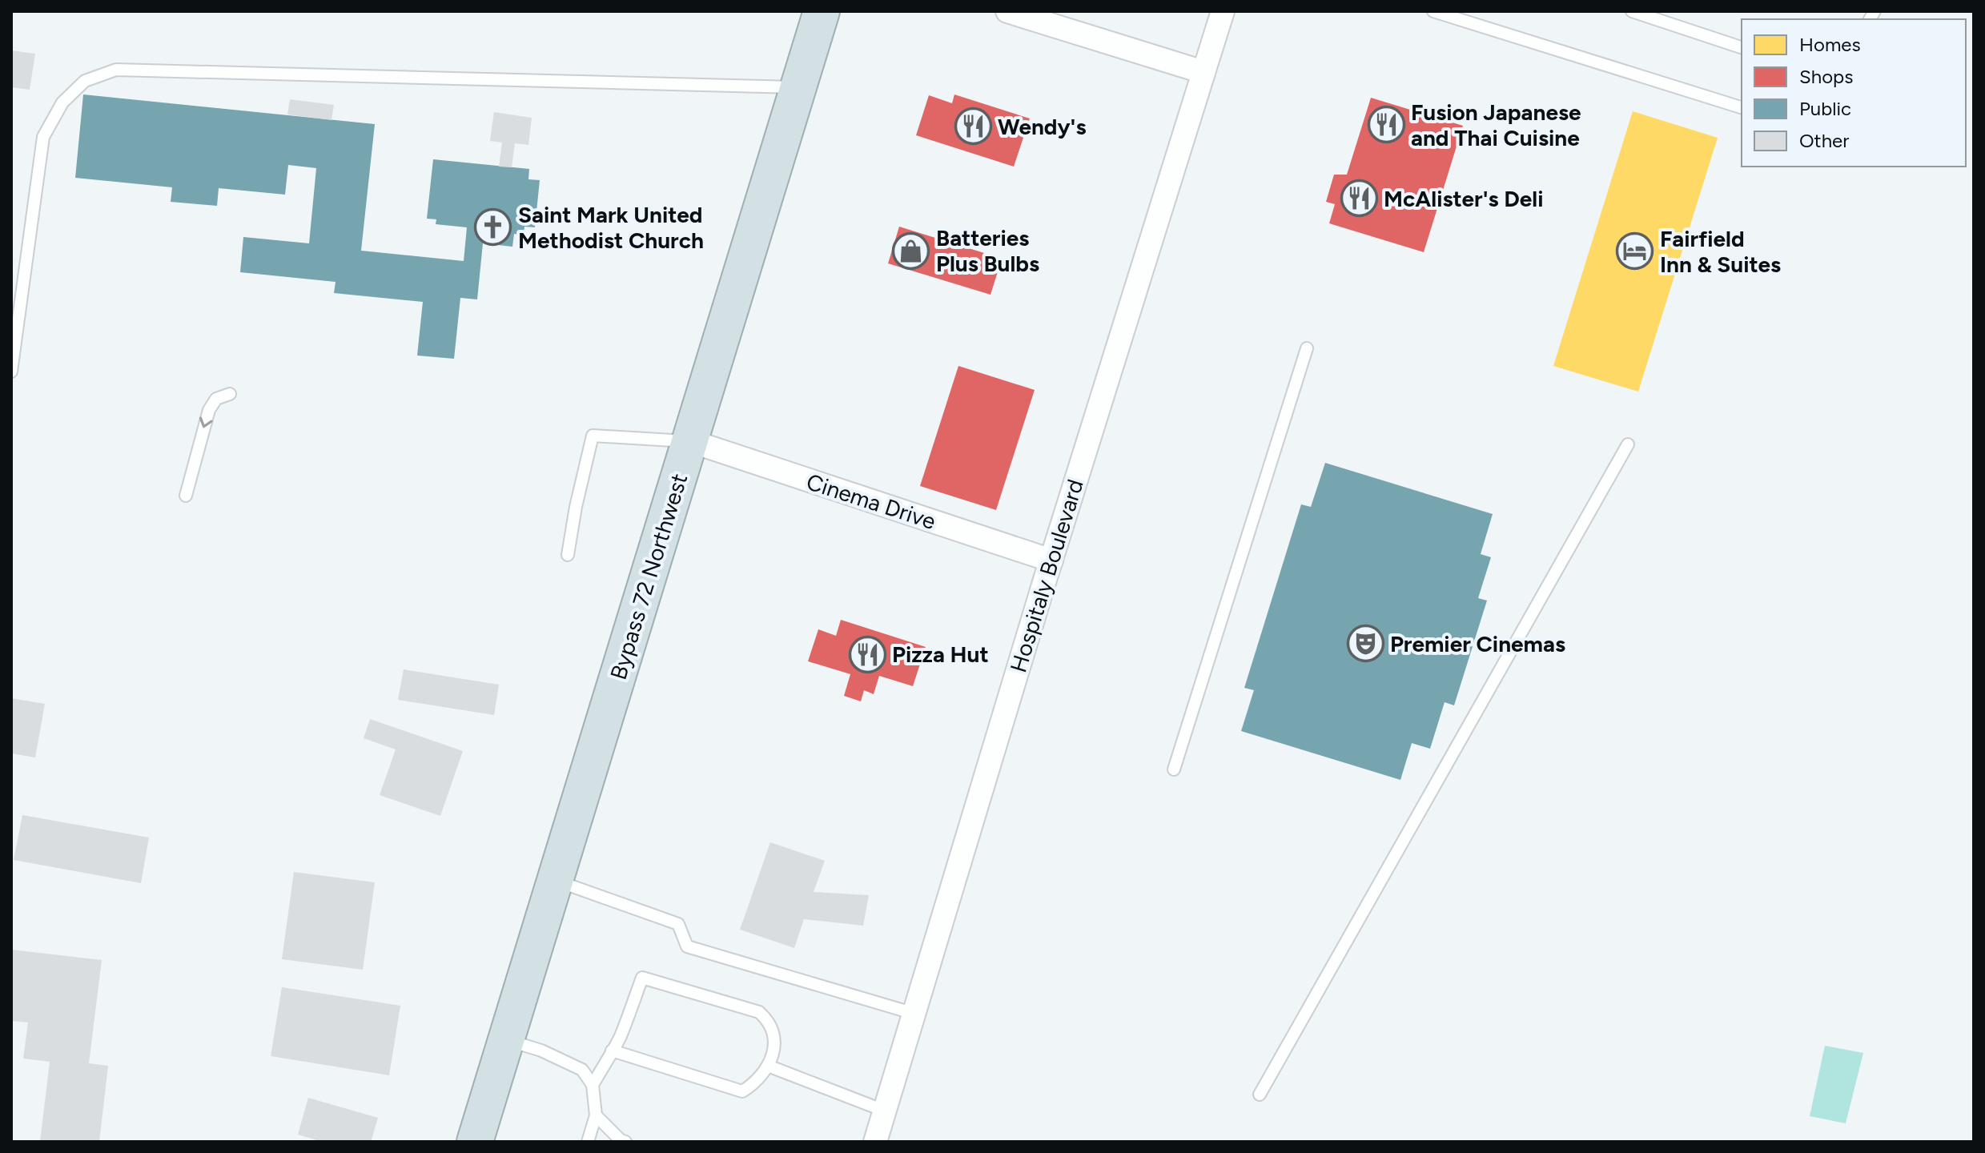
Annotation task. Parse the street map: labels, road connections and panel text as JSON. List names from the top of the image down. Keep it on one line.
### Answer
{"streets":{"highway":["Bypass 72 Northwest"],"street":["Cinema Drive","Hospitaly Boulevard"]},"crossings":[["Cinema Drive","Hospitaly Boulevard"],["Cinema Drive","Bypass 72 Northwest"]],"places":{"restaurant":["Fusion Japanese and Thai Cuisine","Wendy's","McAlister's Deli","Pizza Hut"],"church":["Saint Mark United Methodist Church"],"shop":["Batteries Plus Bulbs"],"hotel":["Fairfield Inn & Suites"],"theatre":["Premier Cinemas"]},"legend":["Homes","Shops","Public","Other"]}
